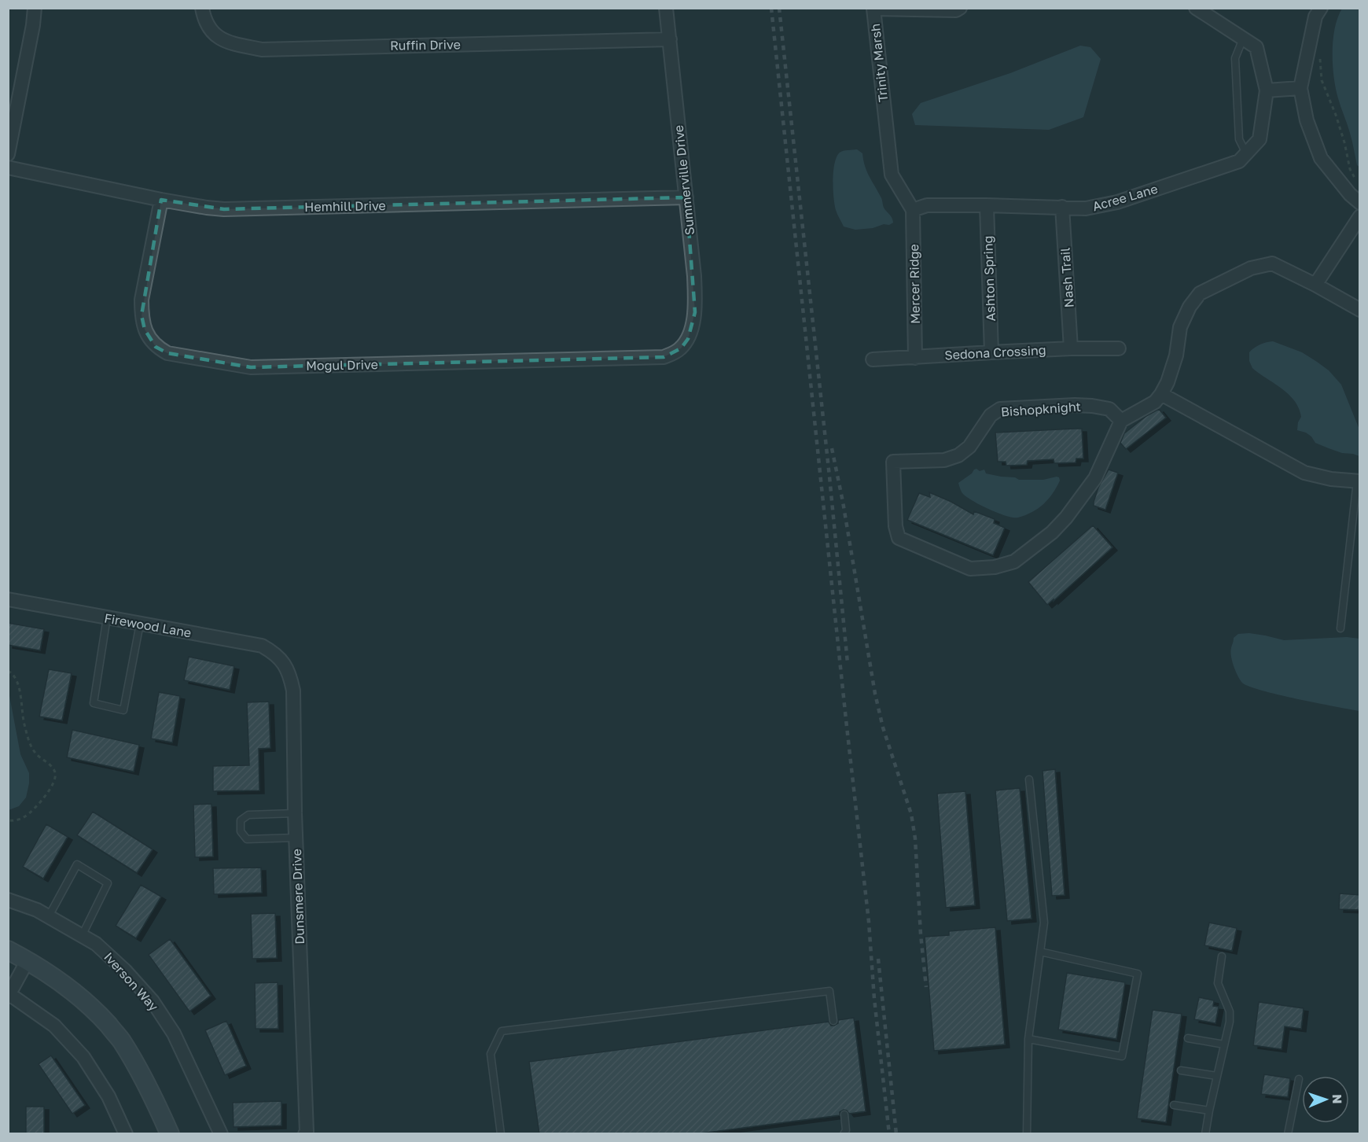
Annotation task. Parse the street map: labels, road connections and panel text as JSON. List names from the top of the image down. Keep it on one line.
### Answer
{"streets":{"street":["Ruffin Drive","Trinity Marsh","Summerville Drive","Acree Lane","Hemhill Drive","Nash Trail","Ashton Spring","Mercer Ridge","Sedona Crossing","Mogul Drive","Bishopknight","Firewood Lane","Dunsmere Drive","Iverson Way"]},"crossings":[["Ruffin Drive","Summerville Drive"],["Trinity Marsh","Acree Lane"],["Trinity Marsh","Mercer Ridge"],["Summerville Drive","Hemhill Drive"],["Summerville Drive","Mogul Drive"],["Acree Lane","Nash Trail"],["Acree Lane","Ashton Spring"],["Acree Lane","Mercer Ridge"],["Hemhill Drive","Mogul Drive"],["Nash Trail","Sedona Crossing"],["Ashton Spring","Sedona Crossing"],["Mercer Ridge","Sedona Crossing"],["Firewood Lane","Dunsmere Drive"]],"north":"right"}
